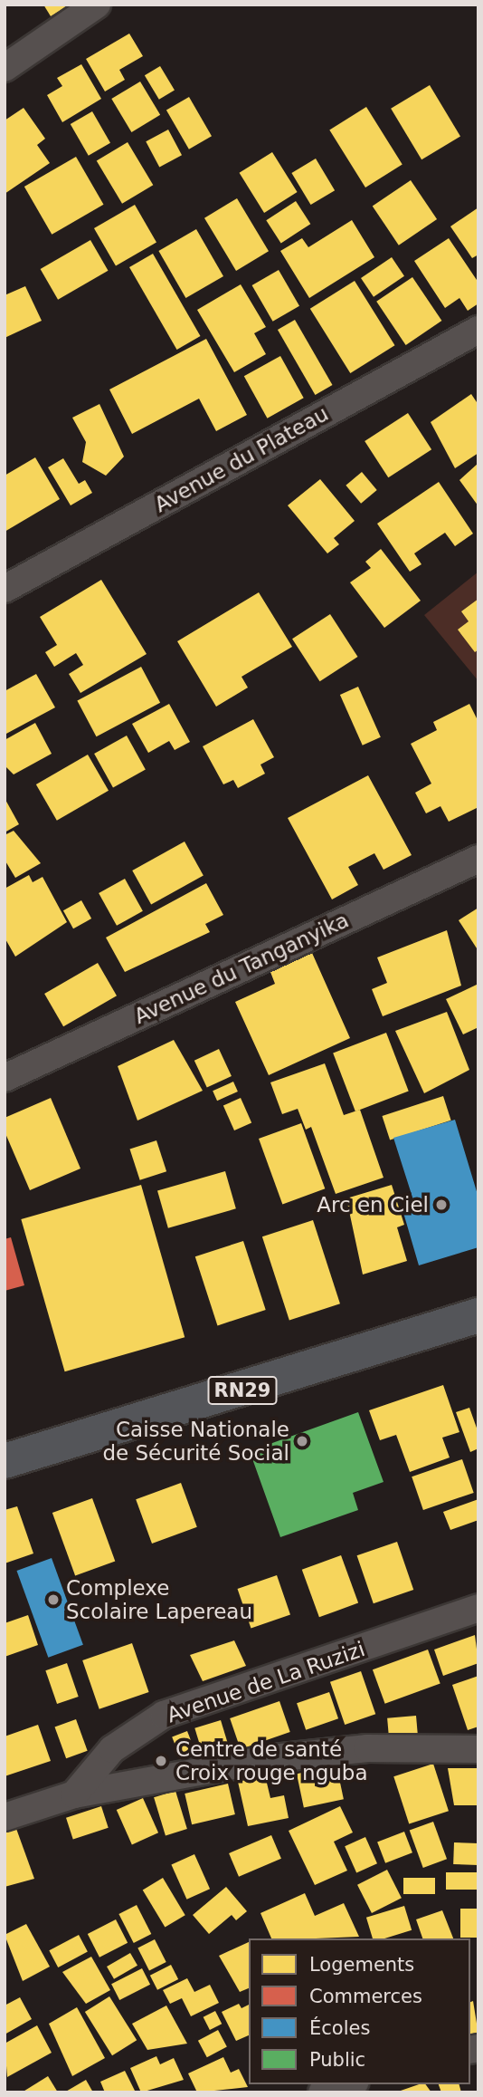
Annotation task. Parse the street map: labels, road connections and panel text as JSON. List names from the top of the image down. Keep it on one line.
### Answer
{"streets":{"main road":["RN29"],"street":["Avenue du Plateau","Avenue du Tanganyika","Avenue de La Ruzizi"]},"places":["Arc en Ciel","Caisse Nationale de Sécurité Social","Complexe Scolaire Lapereau","Centre de santé Croix rouge nguba"],"legend":["Logements","Commerces","Écoles","Public"]}
